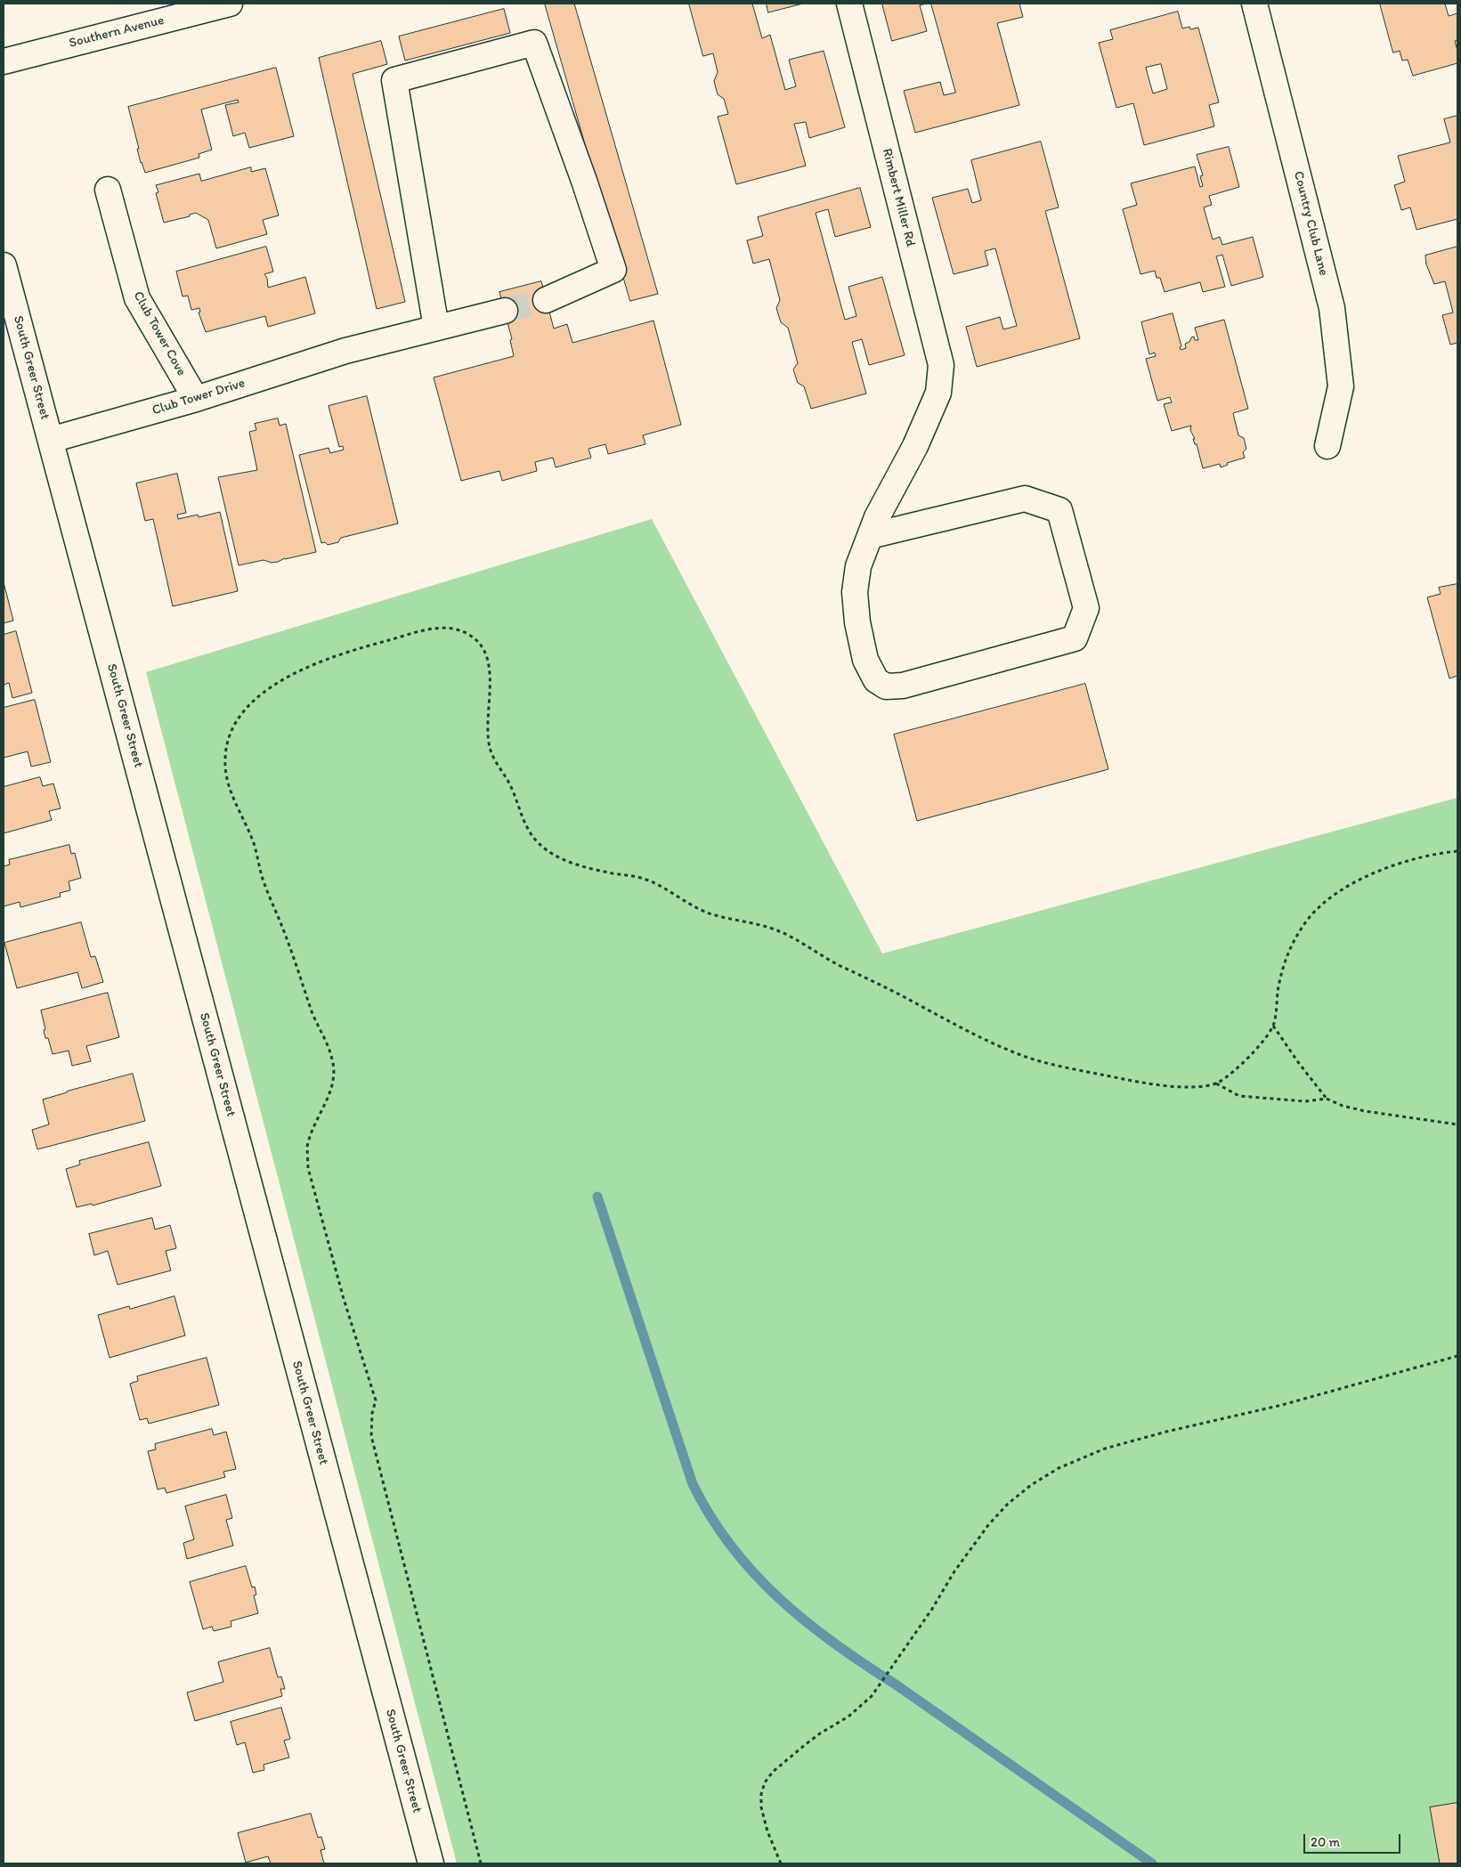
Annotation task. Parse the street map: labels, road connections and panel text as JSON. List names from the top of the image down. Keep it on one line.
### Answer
{"streets":{"street":["Southern Avenue","Rimbert Miller Rd","Country Club Lane","Club Tower Cove","South Greer Street","Club Tower Drive"]},"crossings":[["Club Tower Cove","Club Tower Drive"],["South Greer Street","Club Tower Drive"]],"scale_bar":"20 m"}
